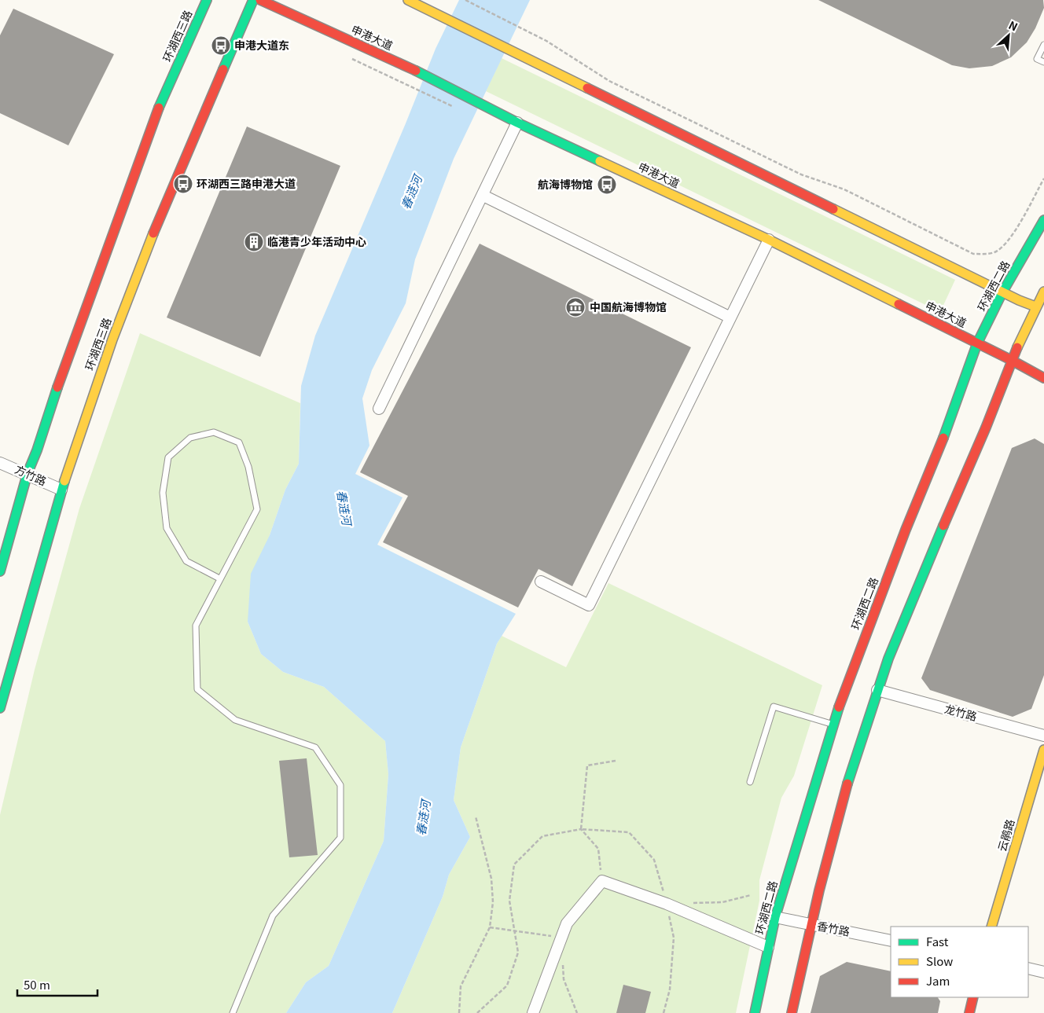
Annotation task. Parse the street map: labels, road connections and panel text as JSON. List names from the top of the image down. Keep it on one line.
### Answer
{"streets":{"main road":["环湖西三路","申港大道","环湖西二路","云鹃路"],"street":["方竹路","龙竹路","香竹路"]},"crossings":[["环湖西三路","方竹路"],["申港大道","环湖西二路"],["环湖西二路","香竹路"]],"water":["春涟河"],"places":{"bus stop":["申港大道东","环湖西三路申港大道","航海博物馆"],"building":["临港青少年活动中心"],"museum":["中国航海博物馆"]},"legend":["Fast","Slow","Jam"],"scale_bar":"50 m","north":"top right"}
